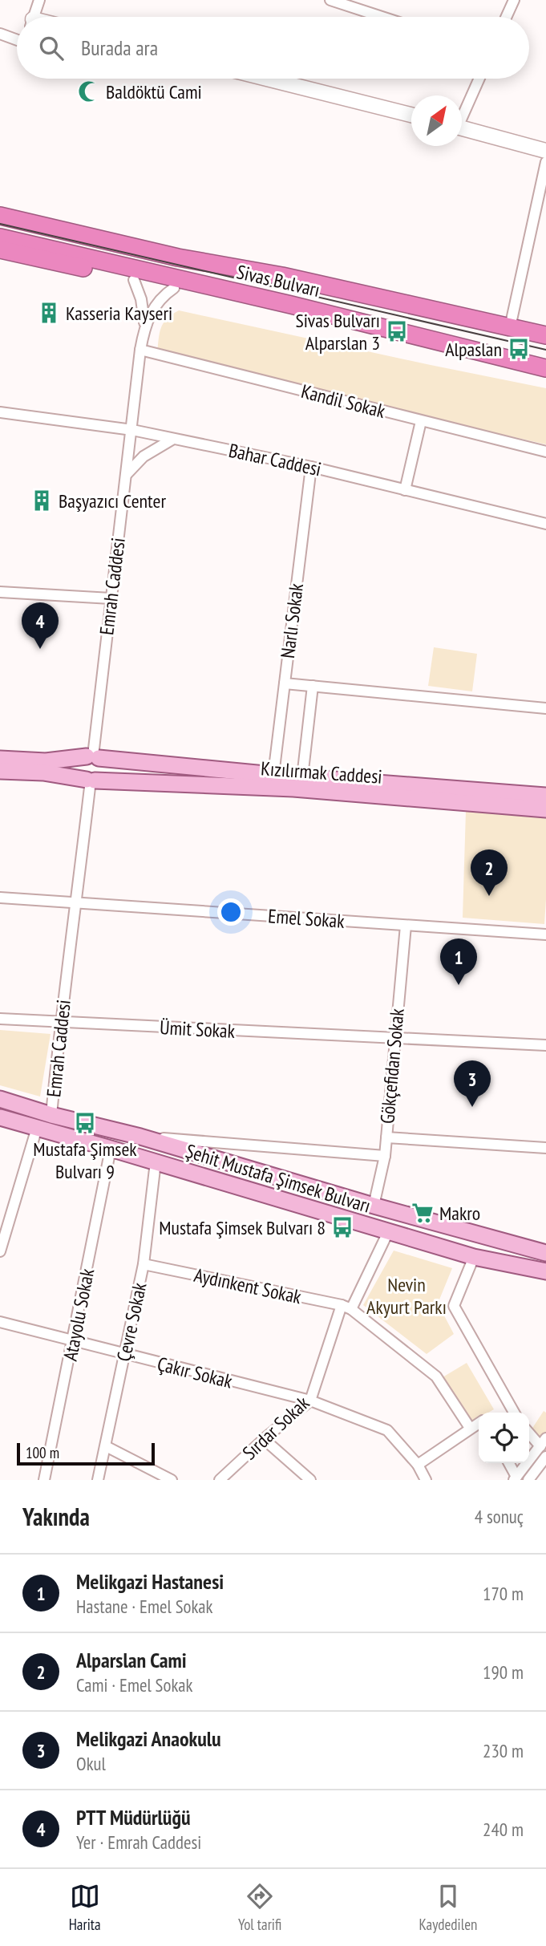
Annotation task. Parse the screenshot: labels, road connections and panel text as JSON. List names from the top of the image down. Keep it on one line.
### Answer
{"streets":{"highway":["Sivas Bulvarı"],"main road":["Kızılırmak Caddesi","Şehit Mustafa Şimsek Bulvarı"],"street":["Kandil Sokak","Bahar Caddesi","Emrah Caddesi","Narlı Sokak","Emel Sokak","Ümit Sokak","Gökçefidan Sokak","Aydınkent Sokak","Atayolu Sokak","Çevre Sokak","Çakır Sokak","Sırdar Sokak"]},"crossings":[["Kandil Sokak","Emrah Caddesi"],["Bahar Caddesi","Emrah Caddesi"],["Bahar Caddesi","Narlı Sokak"],["Emrah Caddesi","Kızılırmak Caddesi"],["Emrah Caddesi","Emel Sokak"],["Emrah Caddesi","Ümit Sokak"],["Emrah Caddesi","Şehit Mustafa Şimsek Bulvarı"],["Narlı Sokak","Kızılırmak Caddesi"],["Emel Sokak","Gökçefidan Sokak"],["Ümit Sokak","Gökçefidan Sokak"],["Gökçefidan Sokak","Şehit Mustafa Şimsek Bulvarı"],["Şehit Mustafa Şimsek Bulvarı","Atayolu Sokak"],["Şehit Mustafa Şimsek Bulvarı","Çevre Sokak"],["Şehit Mustafa Şimsek Bulvarı","Sırdar Sokak"],["Aydınkent Sokak","Çevre Sokak"],["Aydınkent Sokak","Sırdar Sokak"],["Atayolu Sokak","Çakır Sokak"],["Çevre Sokak","Çakır Sokak"],["Çakır Sokak","Sırdar Sokak"]],"parks":["Nevin Akyurt Parkı"],"places":{"mosque":["Baldöktü Cami"],"building":["Kasseria Kayseri","Başyazıcı Center"],"bus stop":["Sivas Bulvarı Alparslan 3","Alpaslan","Mustafa Şimsek Bulvarı 9","Mustafa Şimsek Bulvarı 8"],"supermarket":["Makro"]},"scale_bar":"100 m","north":"top right","page":{"search":"Burada ara","pins":["4","2","1","3"],"scale":"100 m","heading":["Yakında","4 sonuç"],"list":[{"mark":"1","name":"Melikgazi Hastanesi","note":"Hastane · Emel Sokak","value":"170 m"},{"mark":"2","name":"Alparslan Cami","note":"Cami · Emel Sokak","value":"190 m"},{"mark":"3","name":"Melikgazi Anaokulu","note":"Okul","value":"230 m"},{"mark":"4","name":"PTT Müdürlüğü","note":"Yer · Emrah Caddesi","value":"240 m"}],"nav":["Harita","Yol tarifi","Kaydedilen"]}}
